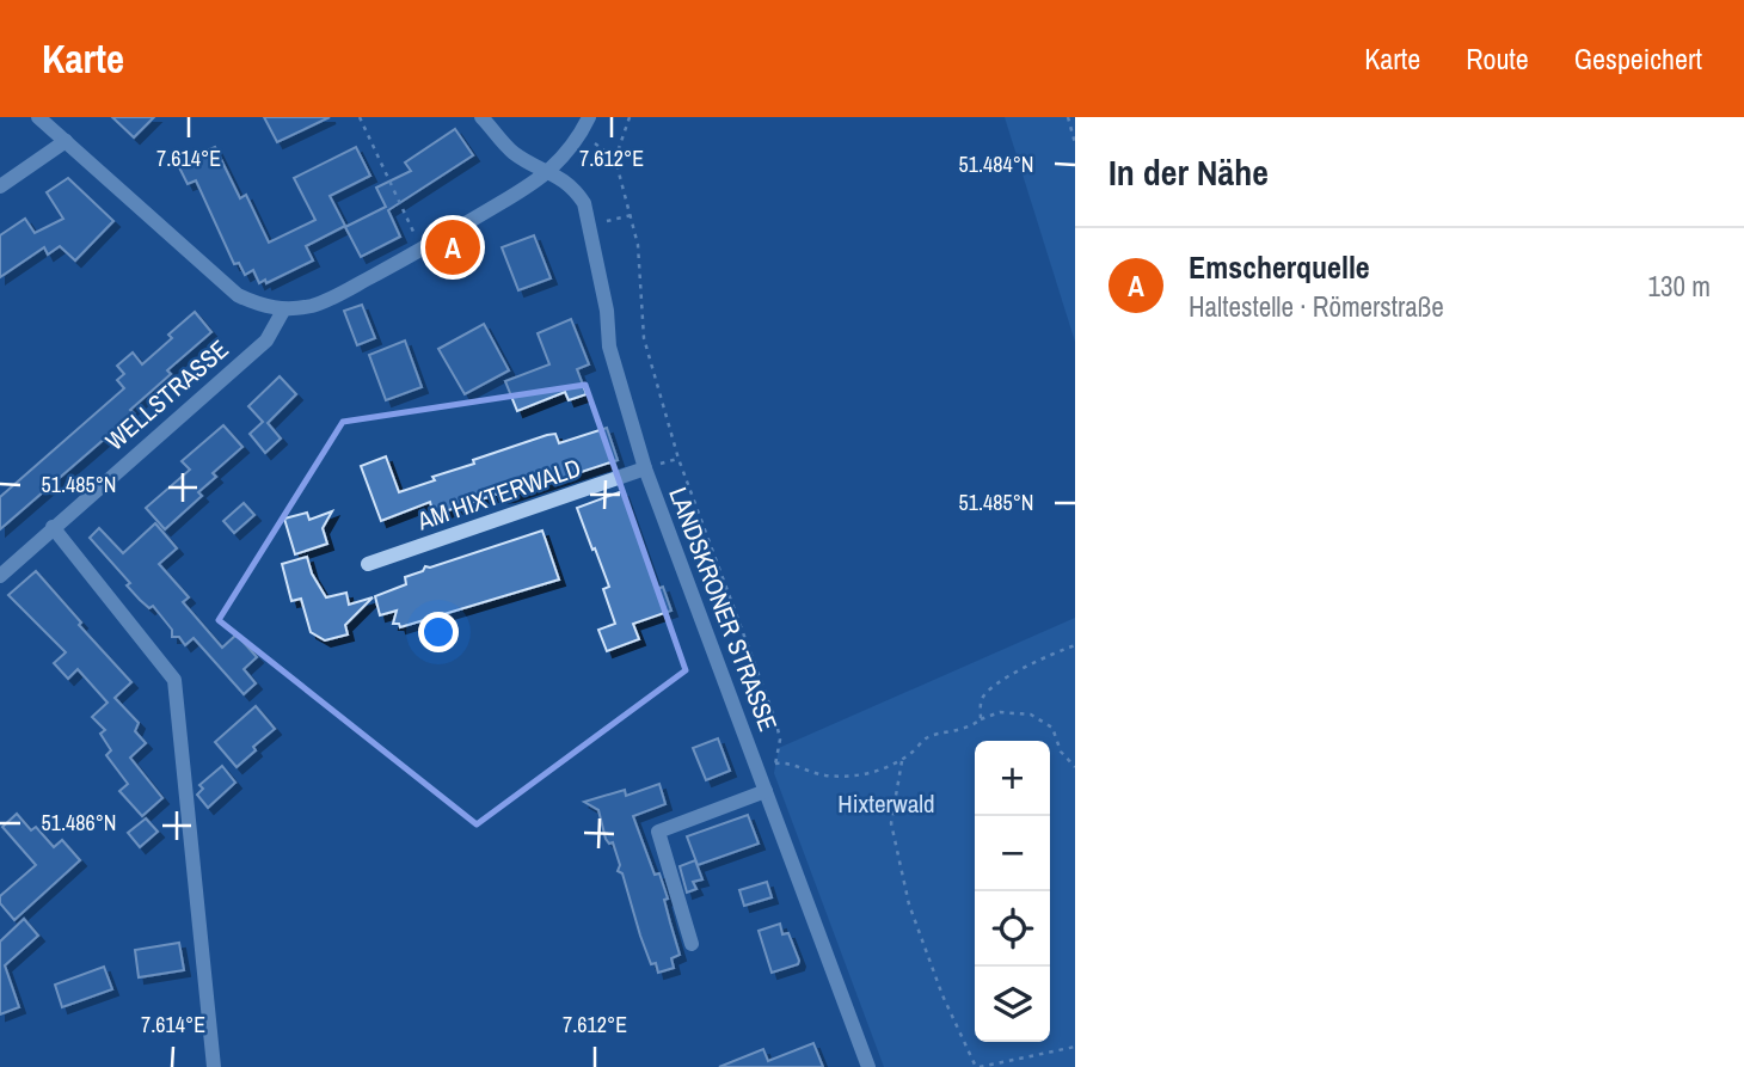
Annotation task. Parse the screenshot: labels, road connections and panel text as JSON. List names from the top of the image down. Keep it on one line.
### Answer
{"streets":{"street":["WELLSTRASSE","AM HIXTERWALD","LANDSKRONER STRASSE"]},"crossings":[["AM HIXTERWALD","LANDSKRONER STRASSE"]],"parks":["Hixterwald"],"page":{"header":"Karte","nav":["Karte","Route","Gespeichert"],"heading":"In der Nähe","pins":"A","list":[{"mark":"A","name":"Emscherquelle","note":"Haltestelle · Römerstraße","value":"130 m"}],"map_buttons":["+","−"]},"coordinates":["7.614°E","7.612°E","51.484°N","51.485°N","51.486°N"]}
